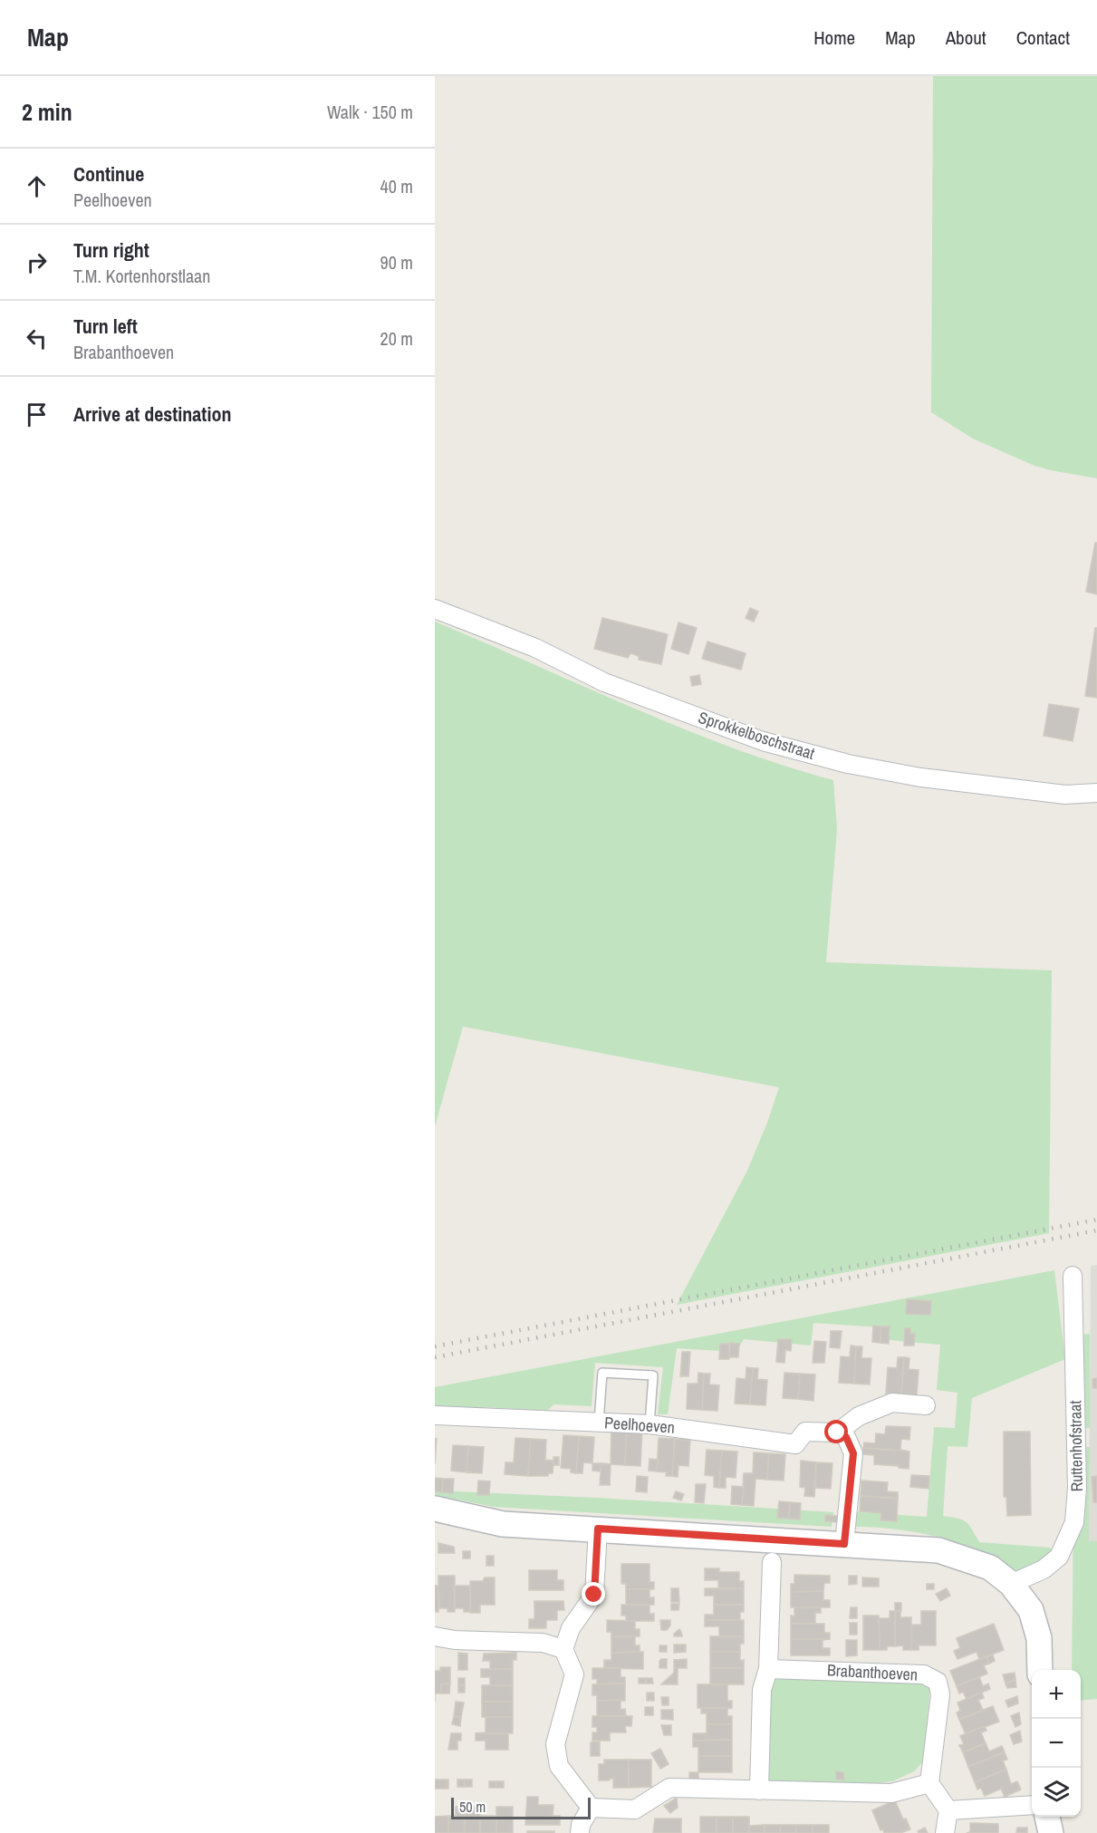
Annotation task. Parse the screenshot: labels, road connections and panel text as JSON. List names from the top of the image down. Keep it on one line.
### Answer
{"streets":{"street":["Sprokkelboschstraat","Peelhoeven","Ruttenhofstraat","Brabanthoeven"]},"scale_bar":"50 m","page":{"header":"Map","nav":["Home","Map","About","Contact"],"heading":["2 min","Walk · 150 m"],"list":[["Continue","Peelhoeven","40 m"],["Turn right","T.M. Kortenhorstlaan","90 m"],["Turn left","Brabanthoeven","20 m"],"Arrive at destination"],"map_buttons":["+","−"],"scale":"50 m"}}
